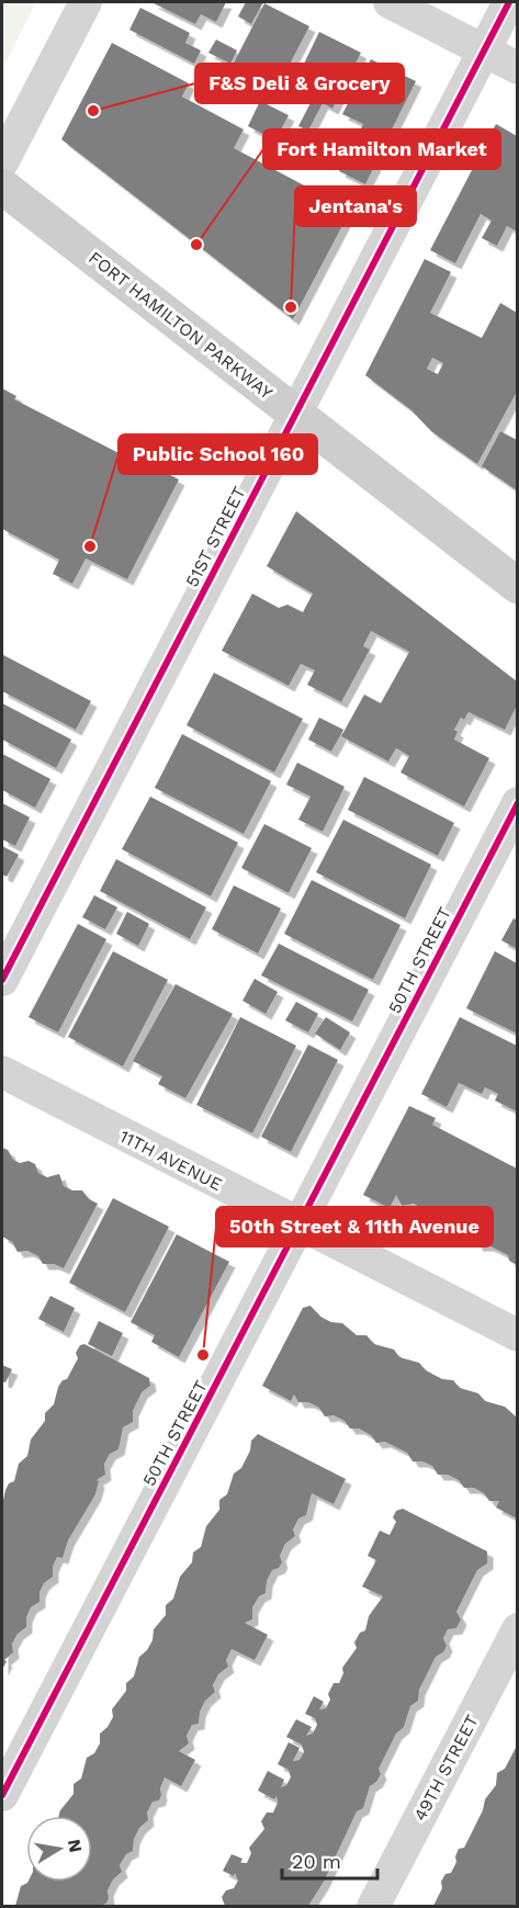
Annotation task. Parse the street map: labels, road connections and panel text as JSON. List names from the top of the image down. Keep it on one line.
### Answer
{"streets":{"main road":["FORT HAMILTON PARKWAY"],"street":["51ST STREET","50TH STREET","11TH AVENUE","49TH STREET"]},"crossings":[["FORT HAMILTON PARKWAY","51ST STREET"],["50TH STREET","11TH AVENUE"]],"places":["F&S Deli & Grocery","Fort Hamilton Market","Jentana's","Public School 160","50th Street & 11th Avenue"],"scale_bar":"20 m","north":"right"}
